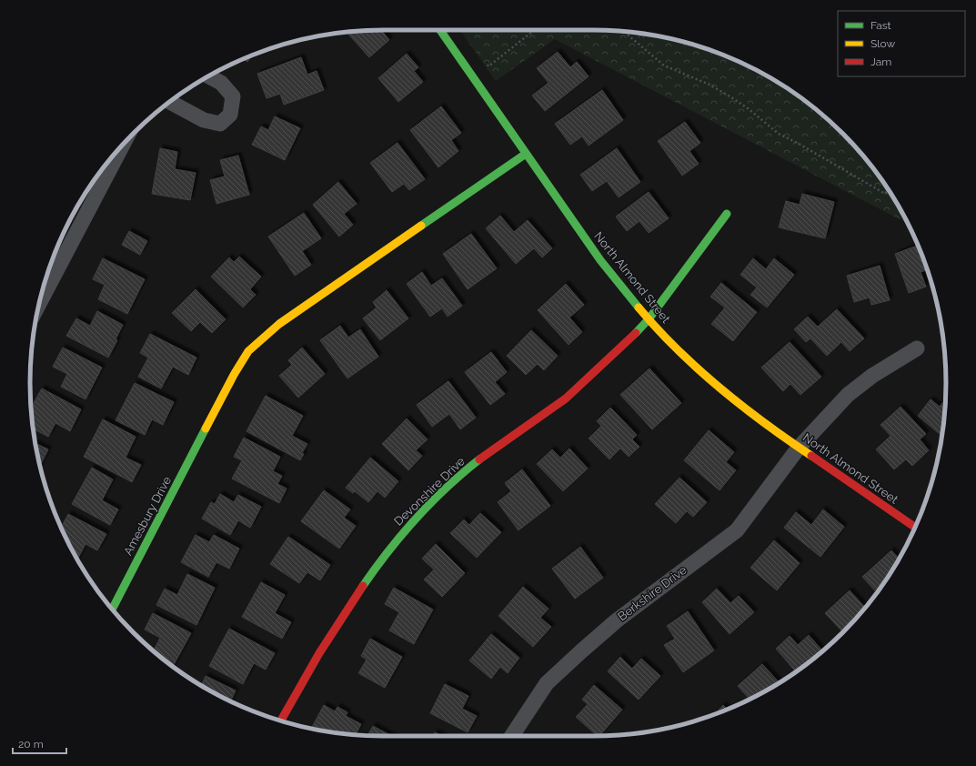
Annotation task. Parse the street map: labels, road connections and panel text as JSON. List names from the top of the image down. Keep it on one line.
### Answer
{"streets":{"street":["North Almond Street","Devonshire Drive","Amesbury Drive","Berkshire Drive"]},"crossings":[["North Almond Street","Devonshire Drive"],["North Almond Street","Amesbury Drive"],["North Almond Street","Berkshire Drive"]],"legend":["Fast","Slow","Jam"],"scale_bar":"20 m"}
